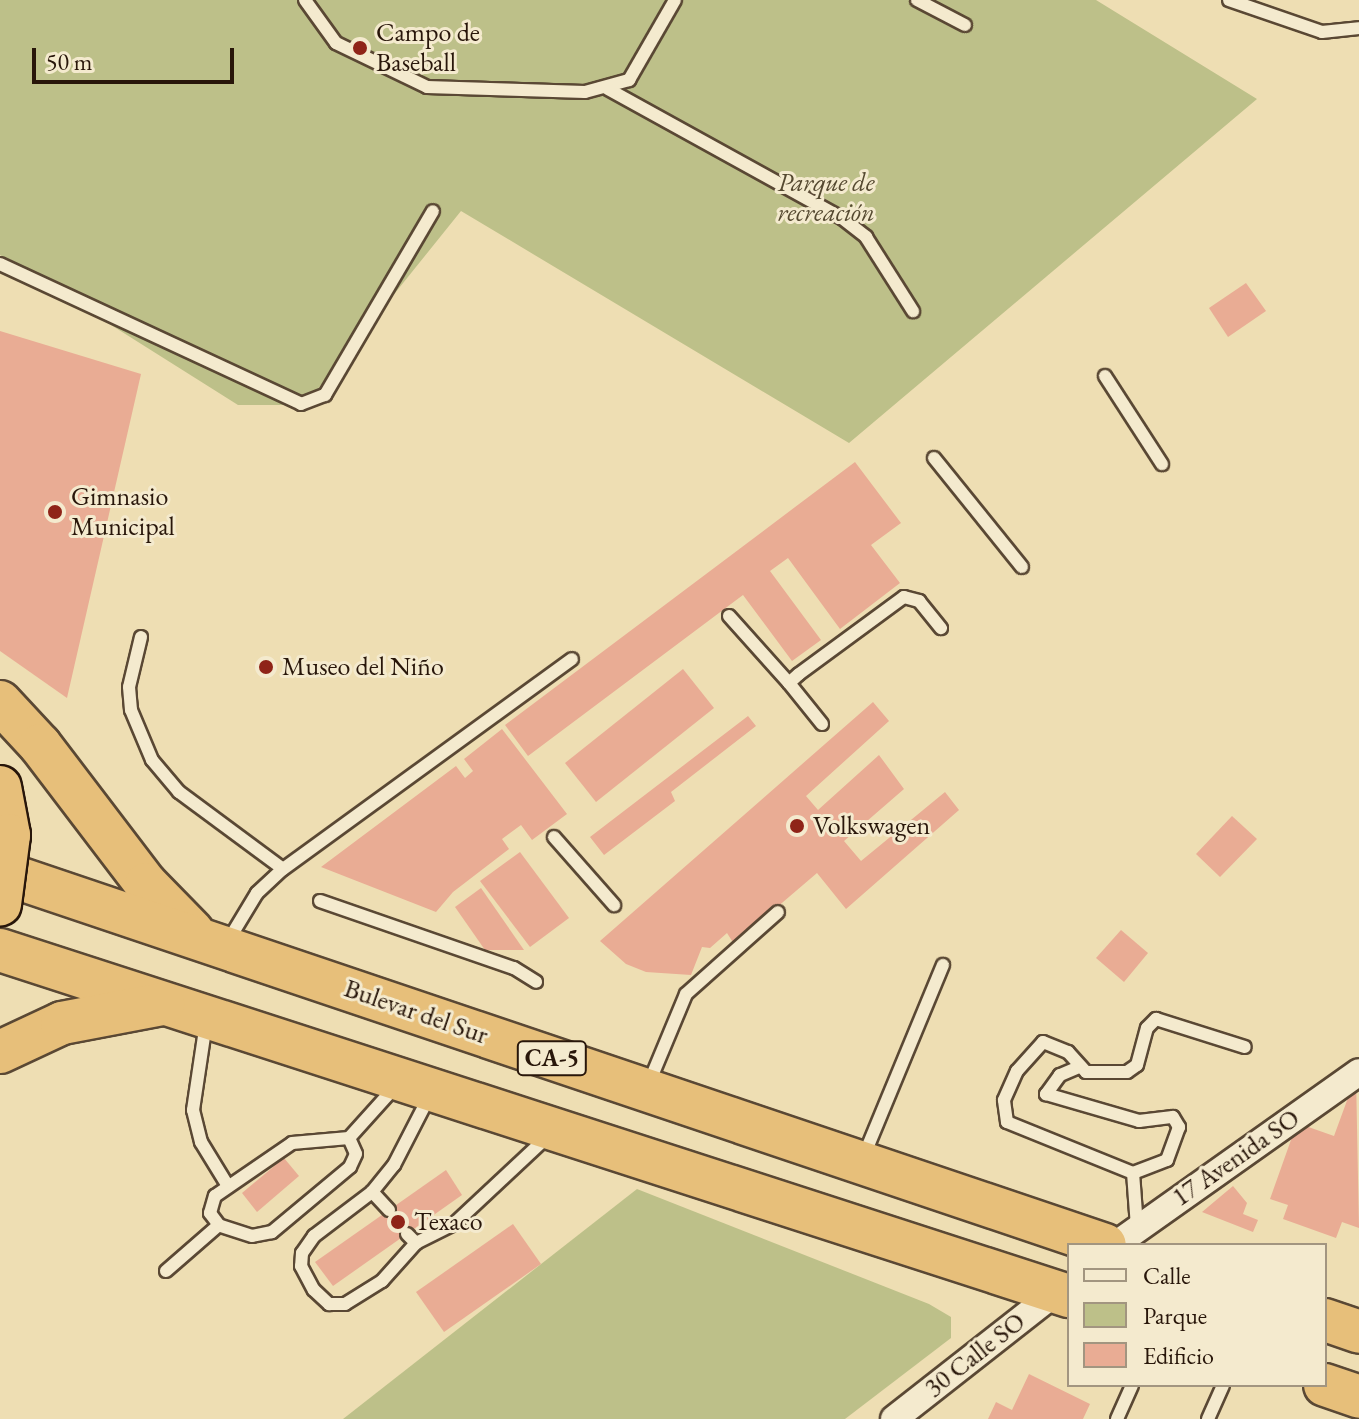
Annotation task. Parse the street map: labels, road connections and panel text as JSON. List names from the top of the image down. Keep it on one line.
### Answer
{"streets":{"highway":["Bulevar del Sur","CA-5"],"street":["17 Avenida SO","30 Calle SO"]},"crossings":[["Bulevar del Sur","17 Avenida SO"],["CA-5","30 Calle SO"]],"parks":["Parque de recreación"],"places":["Campo de Baseball","Gimnasio Municipal","Museo del Niño","Volkswagen","Texaco"],"legend":["Calle","Parque","Edificio"],"scale_bar":"50 m"}
